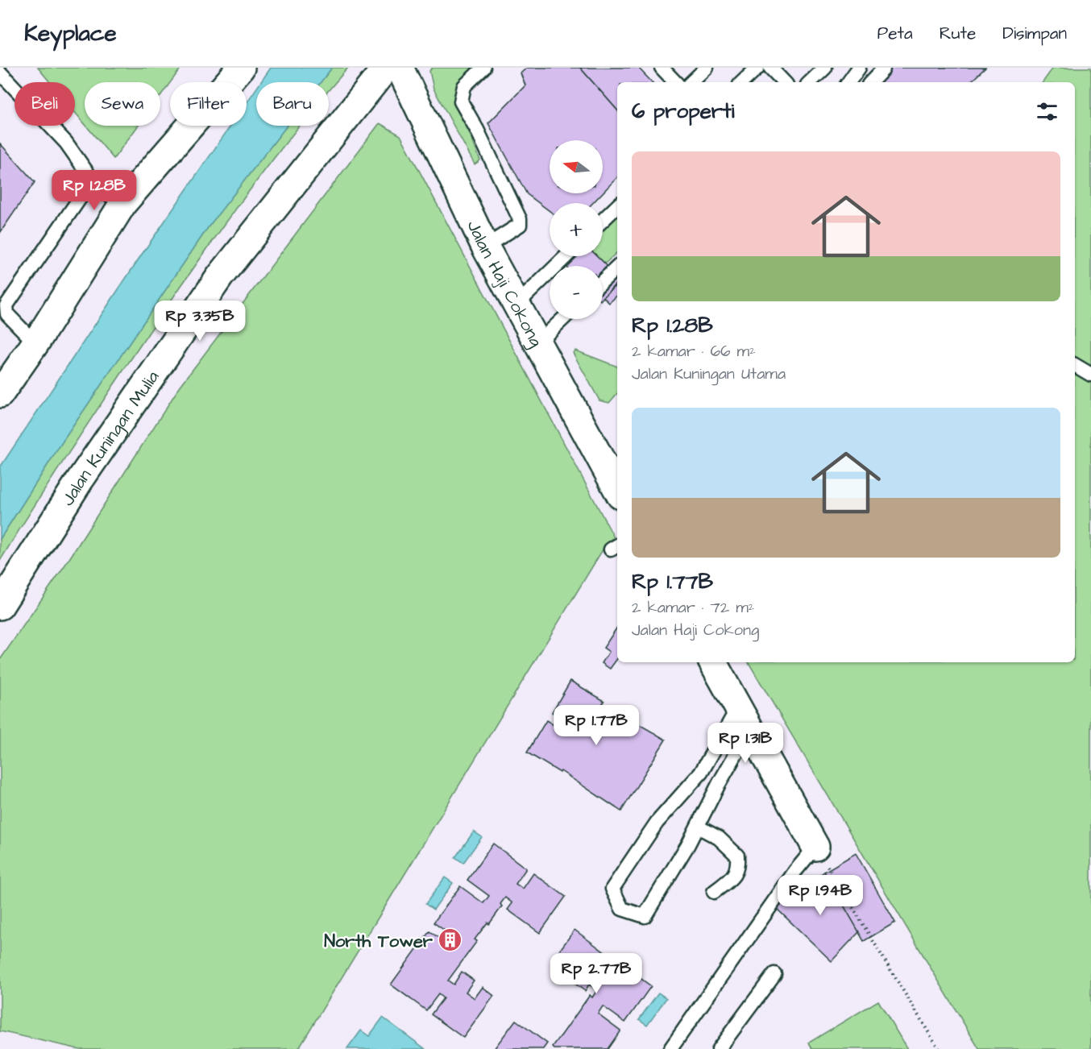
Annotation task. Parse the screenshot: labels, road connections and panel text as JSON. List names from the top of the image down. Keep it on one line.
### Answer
{"streets":{"street":["Jalan Haji Cokong","Jalan Kuningan Mulia"]},"places":{"building":["North Tower"]},"north":"left","page":{"header":"Keyplace","nav":["Peta","Rute","Disimpan"],"chip":["Beli","Sewa","Filter","Baru"],"heading":"6 properti","map_buttons":["+","−"],"list":[{"name":"Rp 1.28B","note":"2 kamar · 66 m² · Jalan Kuningan Utama"},{"name":"Rp 1.77B","note":"2 kamar · 72 m² · Jalan Haji Cokong"}],"price":["Rp 1.28B","Rp 3.35B","Rp 1.77B","Rp 1.31B","Rp 1.94B","Rp 2.77B"]}}
